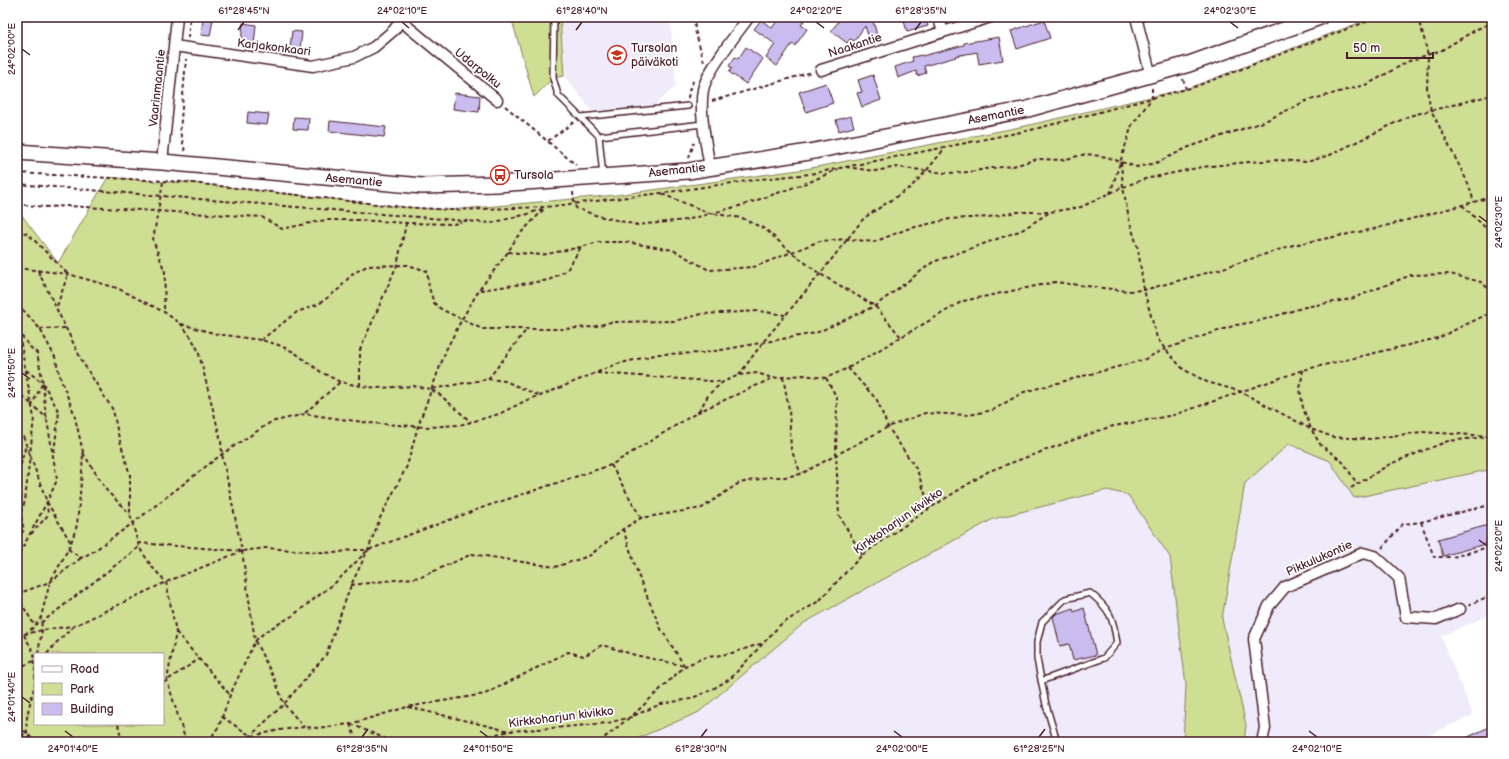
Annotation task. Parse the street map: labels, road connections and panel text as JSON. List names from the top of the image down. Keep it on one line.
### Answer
{"streets":{"main road":["Asemantie"],"street":["Naakantie","Karjakonkaari","Udarpolku","Vaarinmaantie","Pikkulukontie"],"path":["Kirkkoharjun kivikko"]},"crossings":[["Karjakonkaari","Udarpolku"],["Karjakonkaari","Vaarinmaantie"],["Udarpolku","Asemantie"],["Vaarinmaantie","Asemantie"]],"places":{"school or university":["Tursolan päiväkoti"],"bus stop":["Tursola"]},"legend":["Road","Park","Building"],"scale_bar":"50 m","coordinates":["61°28'45\"N","24°02'10\"E","61°28'40\"N","24°02'20\"E","61°28'35\"N","24°02'30\"E","24°02'00\"E","24°01'50\"E","24°01'40\"E","61°28'30\"N","61°28'25\"N"]}
